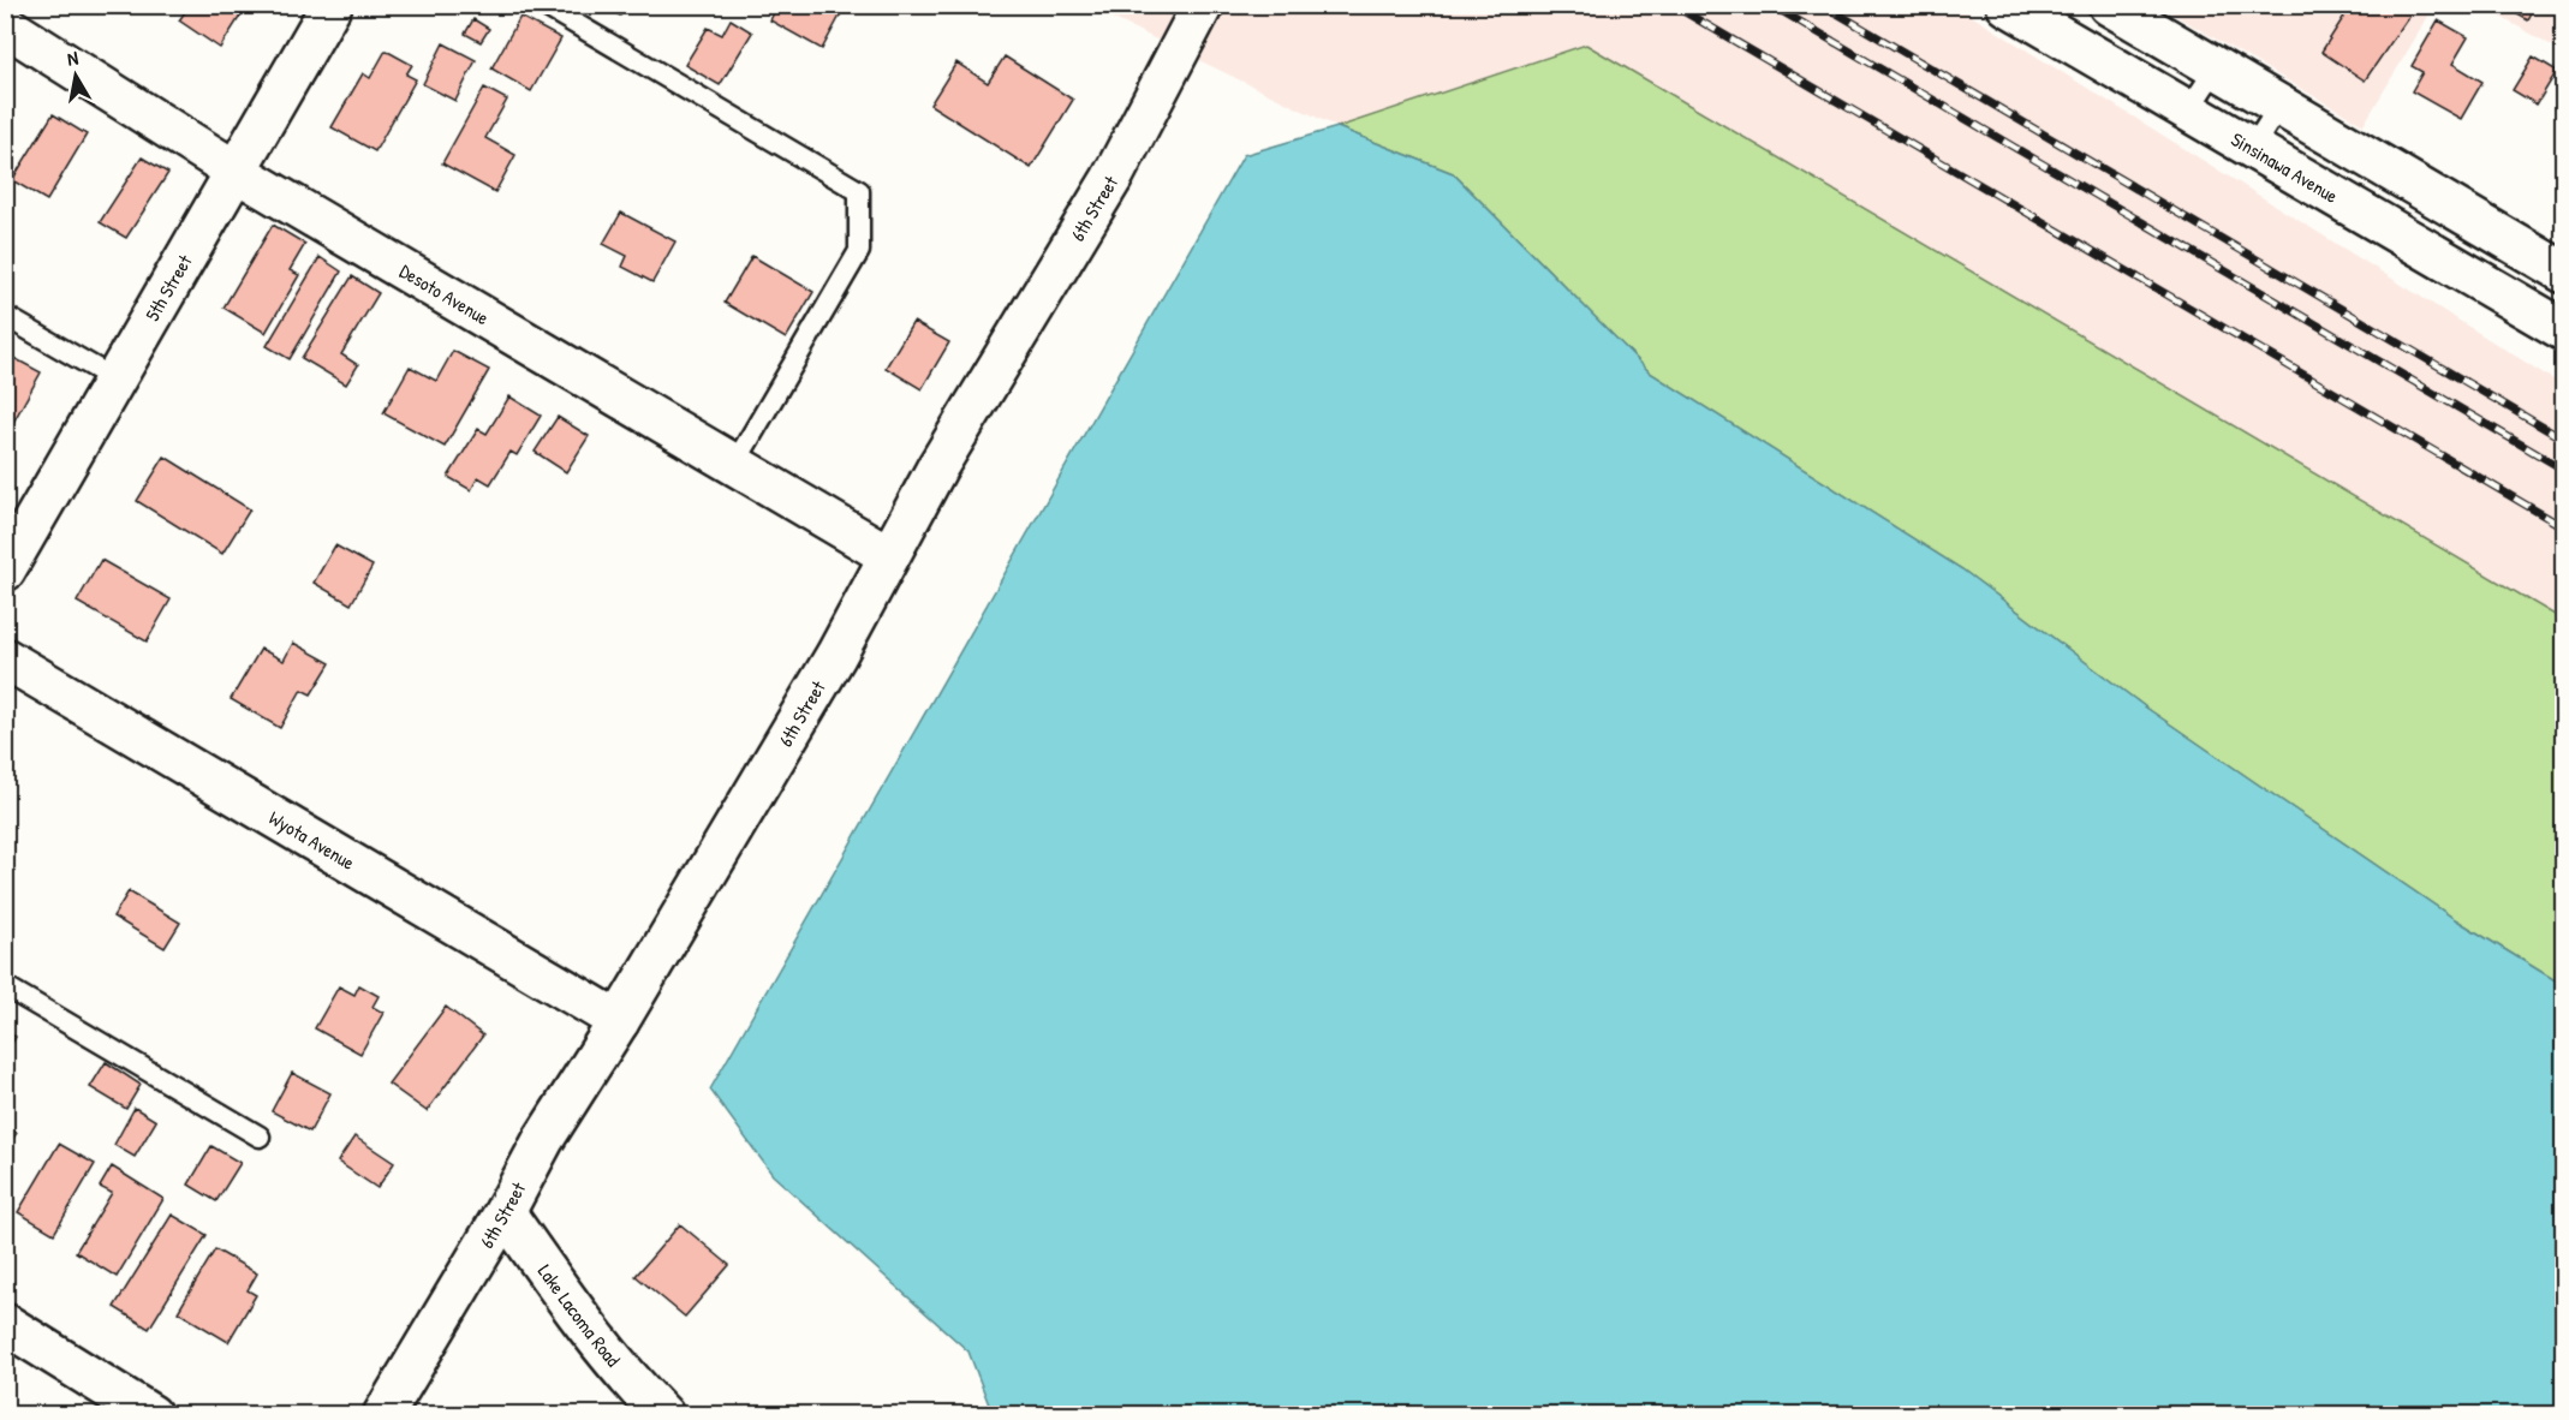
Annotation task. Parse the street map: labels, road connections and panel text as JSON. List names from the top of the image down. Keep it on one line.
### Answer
{"streets":{"main road":["Sinsinawa Avenue","6th Street","5th Street","Desoto Avenue","Wyota Avenue","Lake Lacoma Road"]},"crossings":[["6th Street","Desoto Avenue"],["6th Street","Wyota Avenue"],["6th Street","Lake Lacoma Road"],["5th Street","Desoto Avenue"]],"north":"top"}
